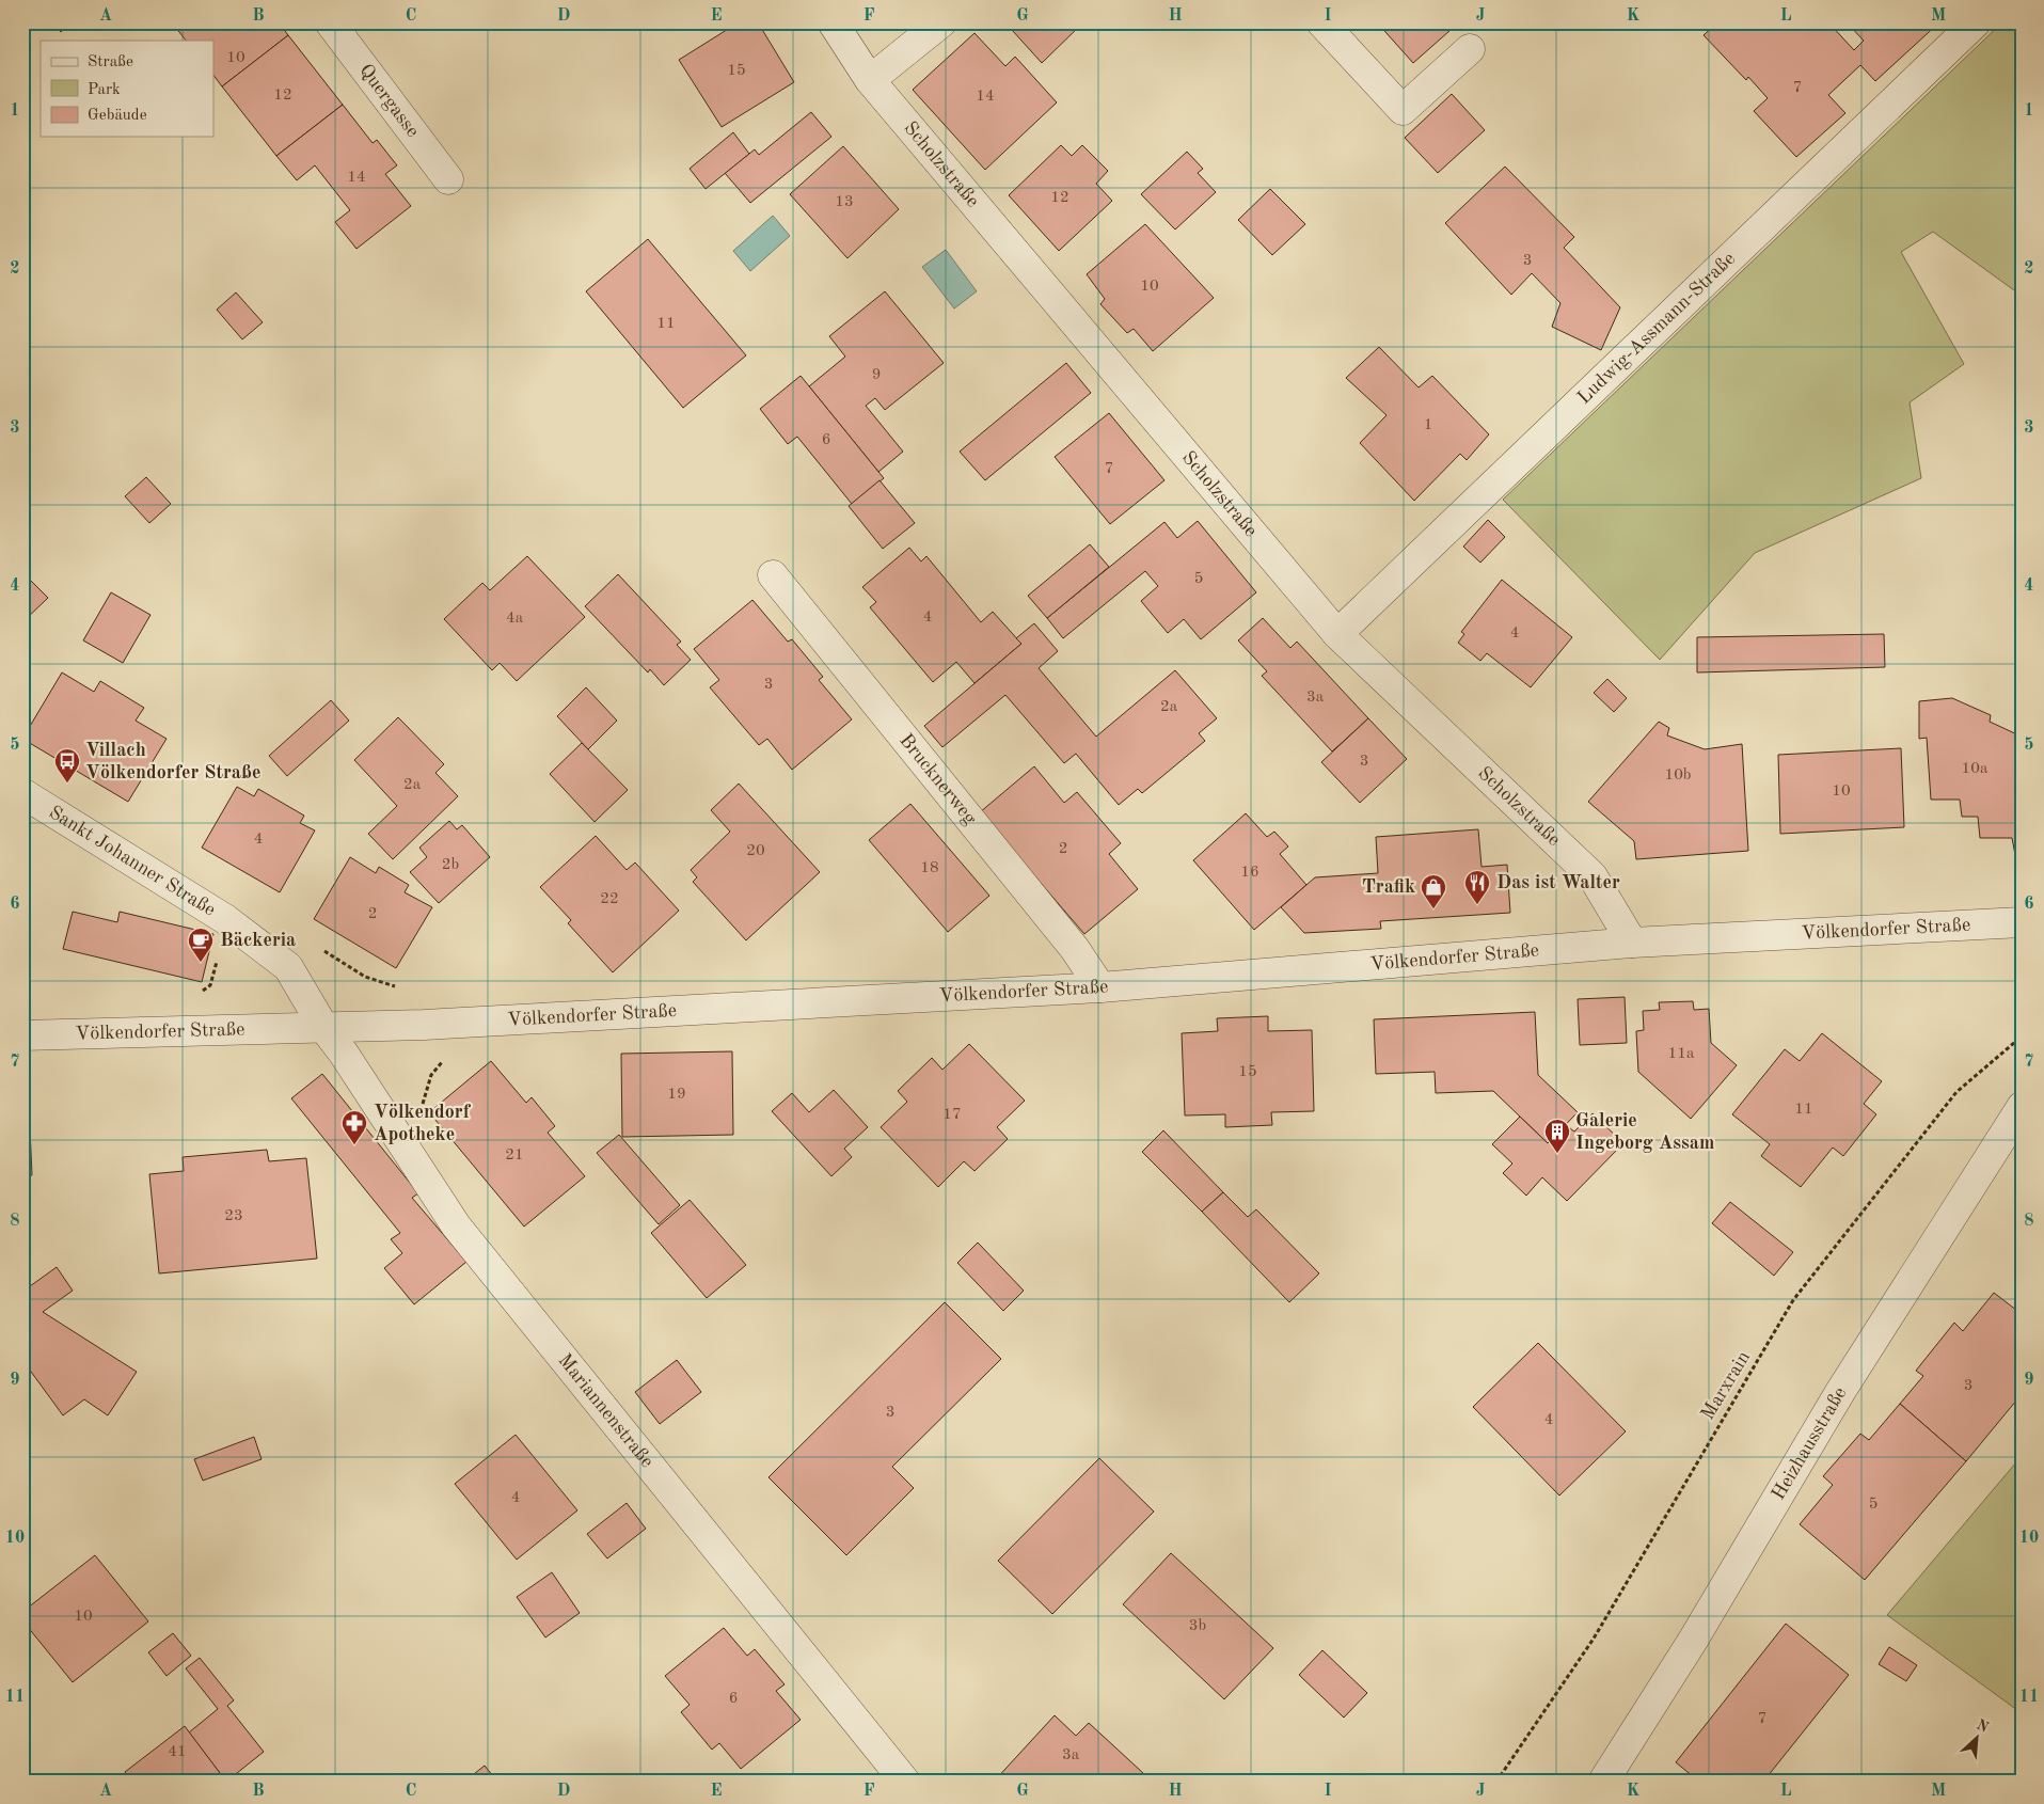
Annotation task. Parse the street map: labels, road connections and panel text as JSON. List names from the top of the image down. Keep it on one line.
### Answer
{"streets":{"street":["Quergasse","Scholzstraße","Ludwig-Assmann-Straße","Brucknerweg","Sankt Johanner Straße","Völkendorfer Straße","Mariannenstraße","Heizhausstraße"],"path":["Marxrain"]},"crossings":[["Scholzstraße","Ludwig-Assmann-Straße"],["Scholzstraße","Völkendorfer Straße"],["Brucknerweg","Völkendorfer Straße"],["Sankt Johanner Straße","Völkendorfer Straße"],["Sankt Johanner Straße","Mariannenstraße"],["Völkendorfer Straße","Mariannenstraße"]],"places":{"bus stop":["Villach Völkendorfer Straße"],"restaurant":["Das ist Walter"],"shop":["Trafik"],"cafe":["Bäckeria"],"pharmacy":["Völkendorf Apotheke"],"building":["Galerie Ingeborg Assam"]},"house_numbers":["10","15","7","12","14","14","12","13","3","10","11","9","1","6","7","5","4","4a","4","3","3a","2a","3","10a","10b","2a","10","4","2","20","2b","18","16","22","2","11a","15","19","11","17","21","23","3","3","4","4","5","10","3b","6","7","41","3a"],"legend":["Straße","Park","Gebäude"],"north":"top right","grid":{"columns":["A","B","C","D","E","F","G","H","I","J","K","L","M"],"rows":["1","2","3","4","5","6","7","8","9","10","11"]}}
